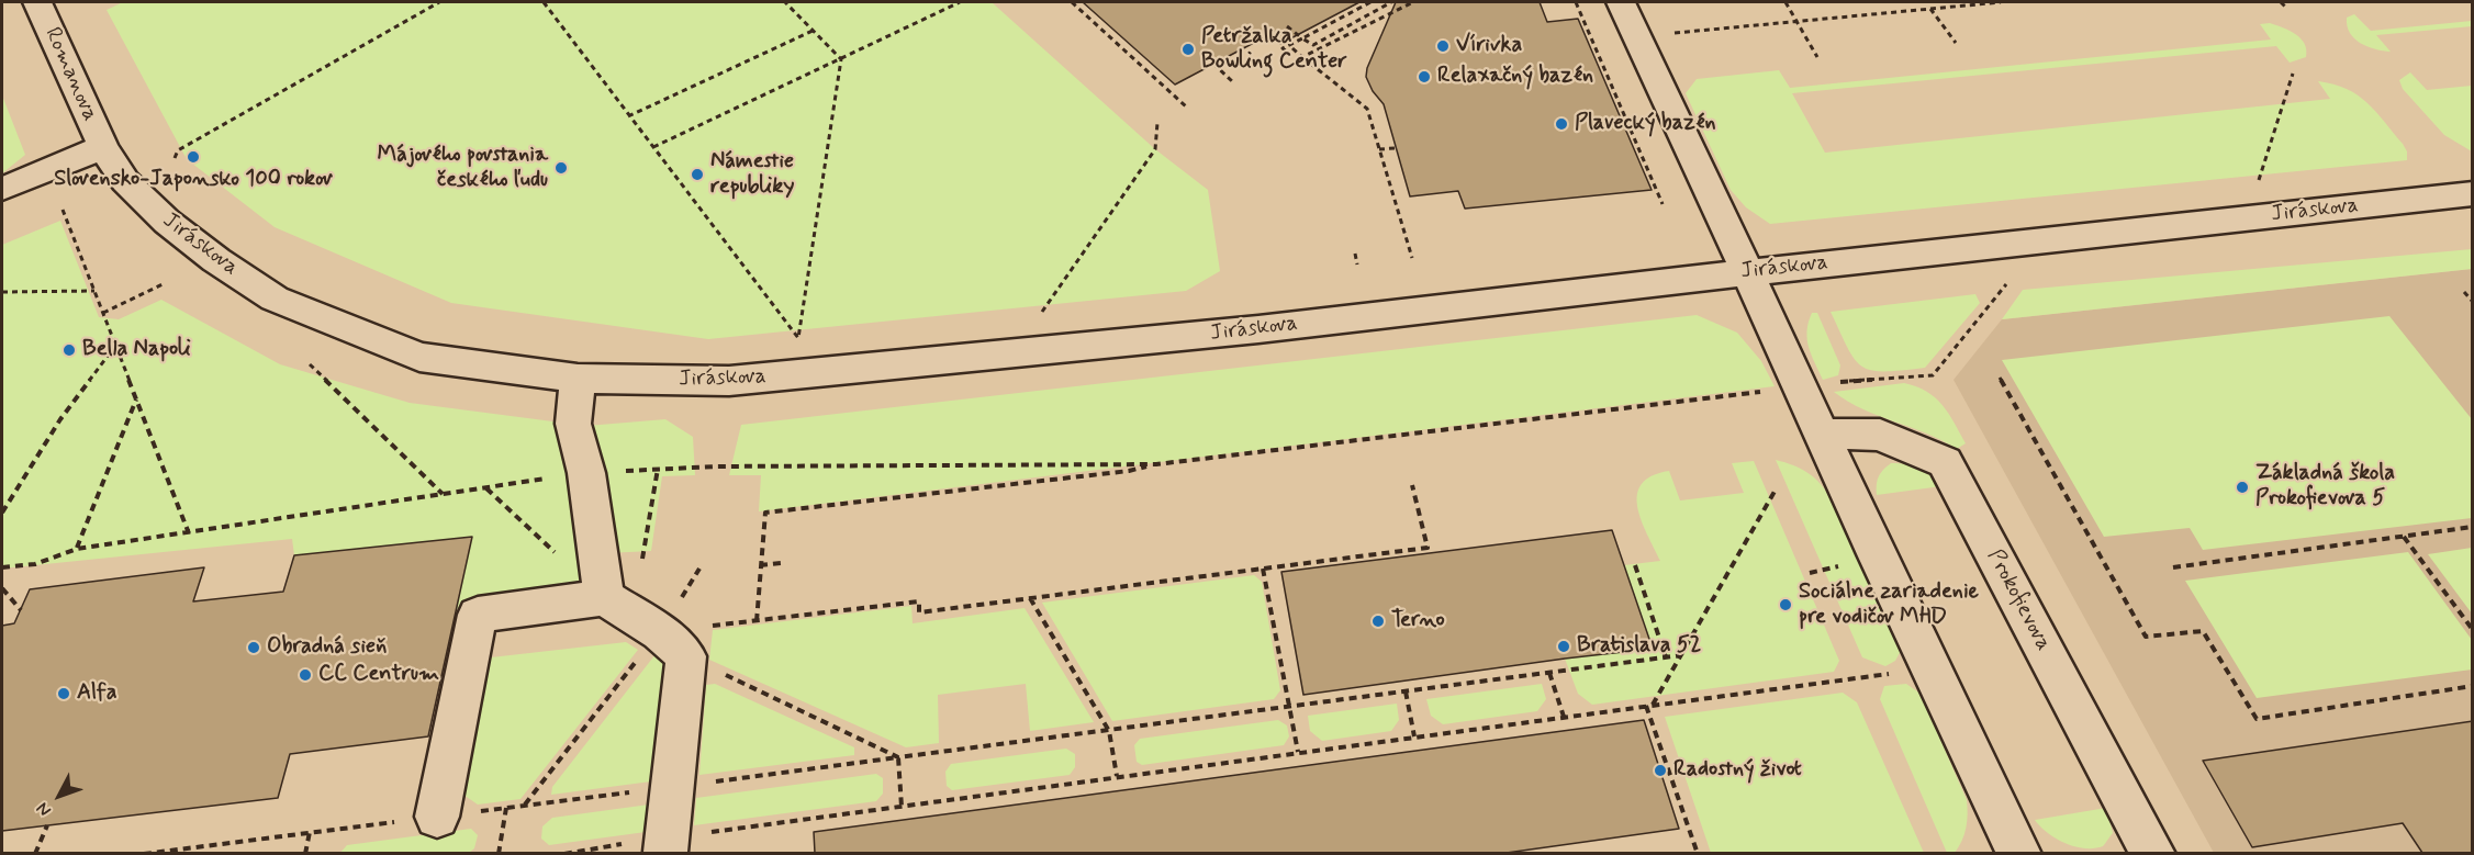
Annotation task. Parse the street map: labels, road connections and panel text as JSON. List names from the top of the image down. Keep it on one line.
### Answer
{"streets":{"street":["Romanova","Jiráskova","Prokofievova"]},"crossings":[["Romanova","Jiráskova"]],"places":["Vírivka","Petržalka Bowling Center","Relaxačný bazén","Plavecký bazén","Slovensko-Japonsko 100 rokov","Májového povstania českého ľudu","Námestie republiky","Bella Napoli","Základná škola Prokofievova 5","Sociálne zariadenie pre vodičov MHD","Terno","Bratislava 52","Obradná sieň","CC Centrum","Alfa","Radostný život"],"north":"bottom left"}
